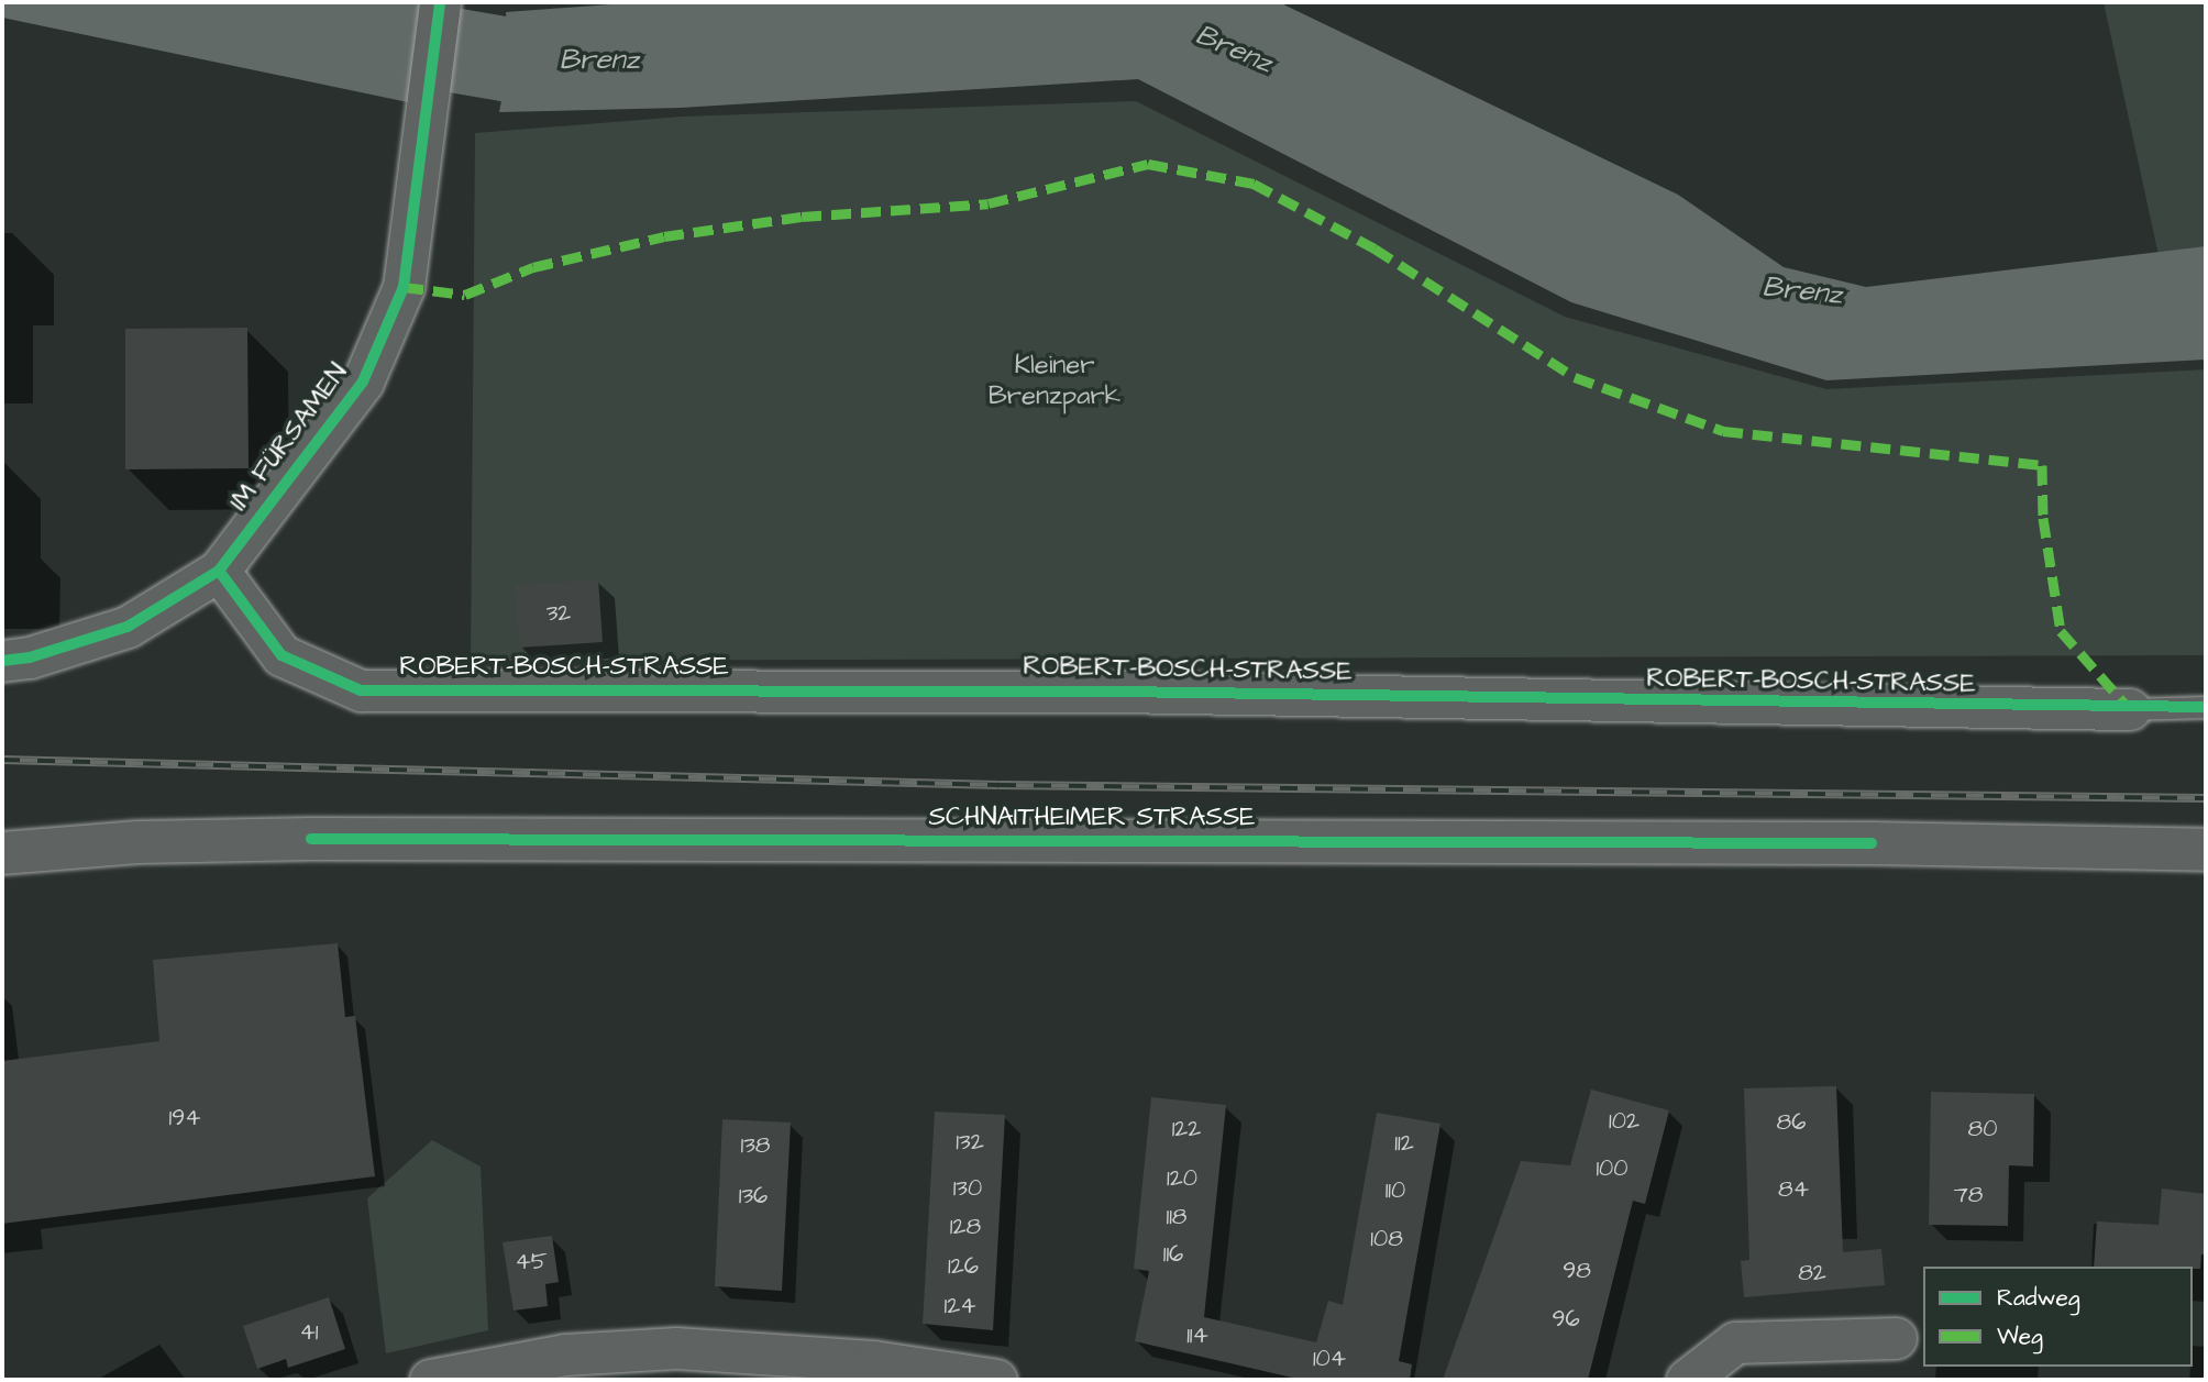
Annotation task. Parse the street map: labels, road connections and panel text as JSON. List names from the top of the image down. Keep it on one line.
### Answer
{"streets":{"street":["IM FÜRSAMEN","ROBERT-BOSCH-STRASSE","SCHNAITHEIMER STRASSE"]},"crossings":[["IM FÜRSAMEN","ROBERT-BOSCH-STRASSE"]],"water":["Brenz"],"parks":["Kleiner Brenzpark"],"house_numbers":["32","194","102","86","122","80","132","112","138","100","120","130","84","110","78","136","118","128","108","116","45","126","98","82","124","96","41","114","104"],"legend":["Radweg","Weg"]}
